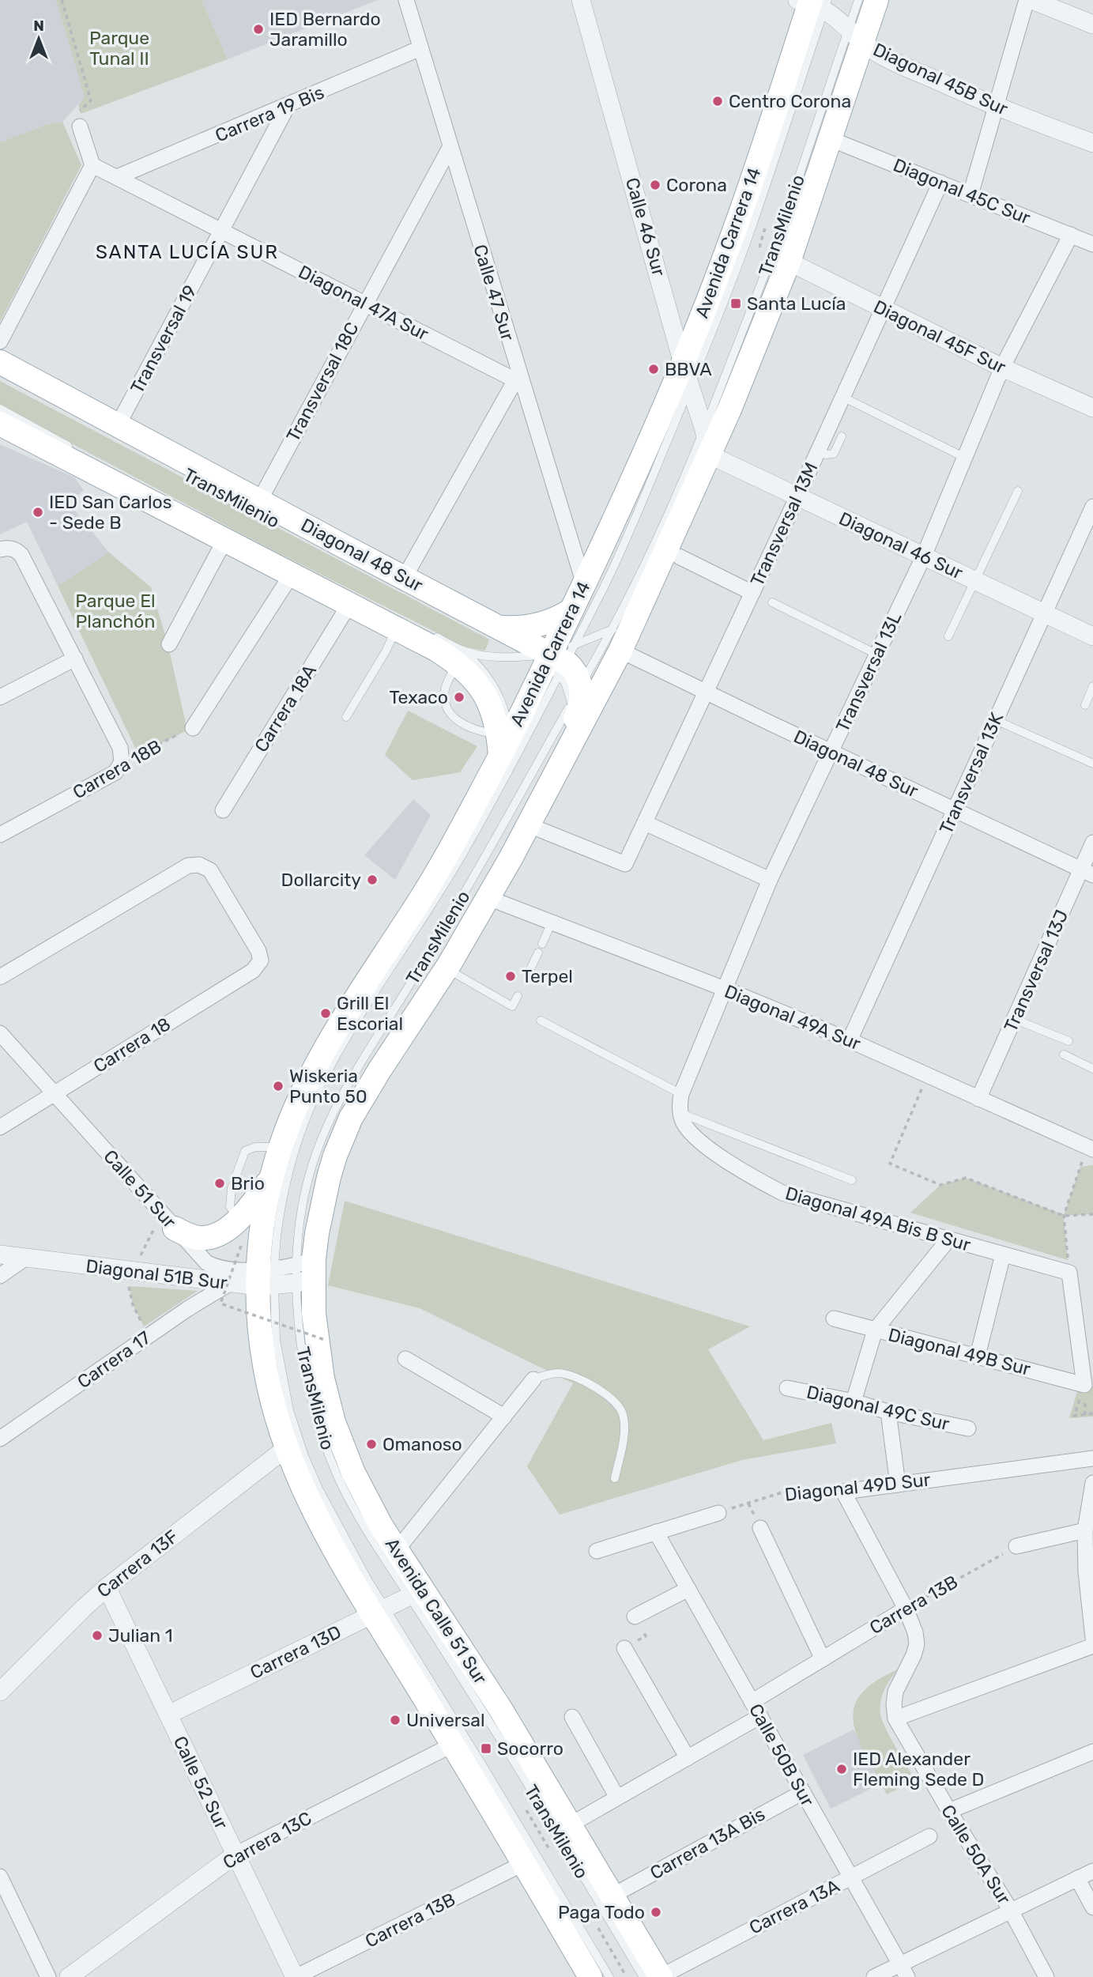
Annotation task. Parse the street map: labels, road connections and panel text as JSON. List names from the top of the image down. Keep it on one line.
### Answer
{"streets":{"main road":["Avenida Carrera 14","Diagonal 48 Sur","Avenida Calle 51 Sur"],"street":["Diagonal 45B Sur","Carrera 19 Bis","Diagonal 45C Sur","Calle 46 Sur","Calle 47 Sur","Diagonal 47A Sur","Diagonal 45F Sur","Transversal 19","Transversal 18C","Transversal 13M","Diagonal 46 Sur","Transversal 13L","Carrera 18A","Carrera 18B","Transversal 13K","Transversal 13J","Diagonal 49A Sur","Carrera 18","Calle 51 Sur","Diagonal 49A Bis B Sur","Diagonal 51B Sur","Diagonal 49B Sur","Carrera 17","Diagonal 49C Sur","Diagonal 49D Sur","Carrera 13F","Carrera 13B","Carrera 13D","Calle 50B Sur","Calle 52 Sur","Carrera 13C","Carrera 13A Bis","Calle 50A Sur","Carrera 13A"],"lane":["TransMilenio"]},"crossings":[["Diagonal 45B Sur","TransMilenio"],["Diagonal 45B Sur","Avenida Carrera 14"],["Carrera 19 Bis","Calle 47 Sur"],["Carrera 19 Bis","Diagonal 47A Sur"],["Carrera 19 Bis","Transversal 19"],["Diagonal 45C Sur","Transversal 13M"],["Diagonal 45C Sur","Transversal 13L"],["TransMilenio","Calle 46 Sur"],["TransMilenio","Avenida Carrera 14"],["TransMilenio","Diagonal 48 Sur"],["TransMilenio","Calle 51 Sur"],["TransMilenio","Diagonal 51B Sur"],["TransMilenio","Avenida Calle 51 Sur"],["TransMilenio","Carrera 13D"],["Calle 46 Sur","Avenida Carrera 14"],["Calle 46 Sur","Diagonal 46 Sur"],["Avenida Carrera 14","Calle 47 Sur"],["Avenida Carrera 14","Diagonal 48 Sur"],["Avenida Carrera 14","Calle 51 Sur"],["Avenida Carrera 14","Diagonal 51B Sur"],["Calle 47 Sur","Diagonal 47A Sur"],["Calle 47 Sur","Transversal 18C"],["Diagonal 47A Sur","Transversal 19"],["Diagonal 47A Sur","Transversal 18C"],["Diagonal 45F Sur","Transversal 13M"],["Diagonal 45F Sur","Transversal 13L"],["Transversal 19","Diagonal 48 Sur"],["Transversal 18C","Diagonal 48 Sur"],["Transversal 13M","Diagonal 46 Sur"],["Transversal 13M","Diagonal 48 Sur"],["Diagonal 46 Sur","Transversal 13L"],["Diagonal 46 Sur","Transversal 13K"],["Diagonal 48 Sur","Transversal 13L"],["Diagonal 48 Sur","Transversal 13K"],["Diagonal 48 Sur","Transversal 13J"],["Transversal 13L","Diagonal 49A Sur"],["Transversal 13L","Diagonal 49A Bis B Sur"],["Transversal 13K","Diagonal 49A Sur"],["Transversal 13J","Diagonal 49A Sur"],["Carrera 18","Calle 51 Sur"],["Calle 51 Sur","Diagonal 51B Sur"],["Diagonal 51B Sur","Carrera 17"],["Diagonal 51B Sur","Avenida Calle 51 Sur"],["Carrera 13F","Calle 52 Sur"],["Carrera 13B","Calle 50B Sur"],["Carrera 13B","Calle 52 Sur"],["Avenida Calle 51 Sur","Carrera 13D"],["Avenida Calle 51 Sur","Carrera 13A Bis"],["Avenida Calle 51 Sur","Carrera 13A"],["Carrera 13D","Calle 52 Sur"],["Calle 50B Sur","Carrera 13A Bis"],["Calle 50B Sur","Carrera 13A"],["Calle 52 Sur","Carrera 13C"]],"districts":["SANTA LUCÍA SUR"],"parks":["Parque Tunal II","Parque El Planchón"],"places":{"other":["IED Bernardo Jaramillo","Centro Corona","Corona","BBVA","IED San Carlos - Sede B","Texaco","Dollarcity","Terpel","Grill El Escorial","Wiskeria Punto 50","Brio","Omanoso","Julian 1","Universal","IED Alexander Fleming Sede D","Paga Todo"],"transit":["Santa Lucía","Socorro"]},"north":"top"}
